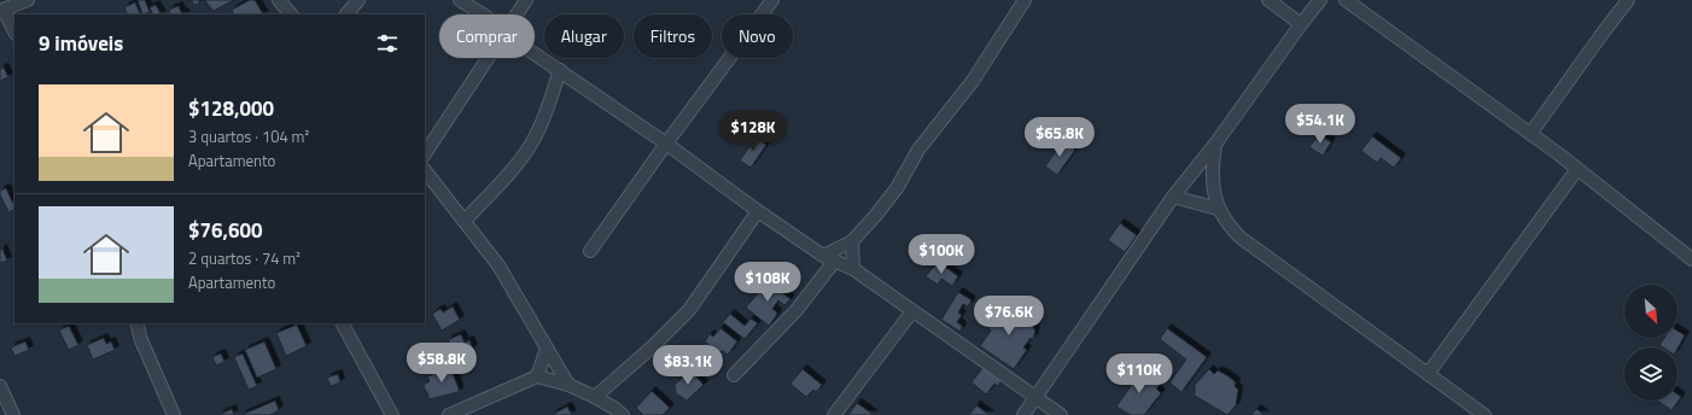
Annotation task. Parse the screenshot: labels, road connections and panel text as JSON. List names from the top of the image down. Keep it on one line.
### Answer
{"north":"bottom right","page":{"chip":["Comprar","Alugar","Filtros","Novo"],"heading":"9 imóveis","list":[{"name":"$128,000","note":"3 quartos · 104 m² · Apartamento"},{"name":"$76,600","note":"2 quartos · 74 m² · Apartamento"}],"price":["$54.1K","$128K","$65.8K","$100K","$108K","$76.6K","$58.8K","$83.1K","$110K"]}}
